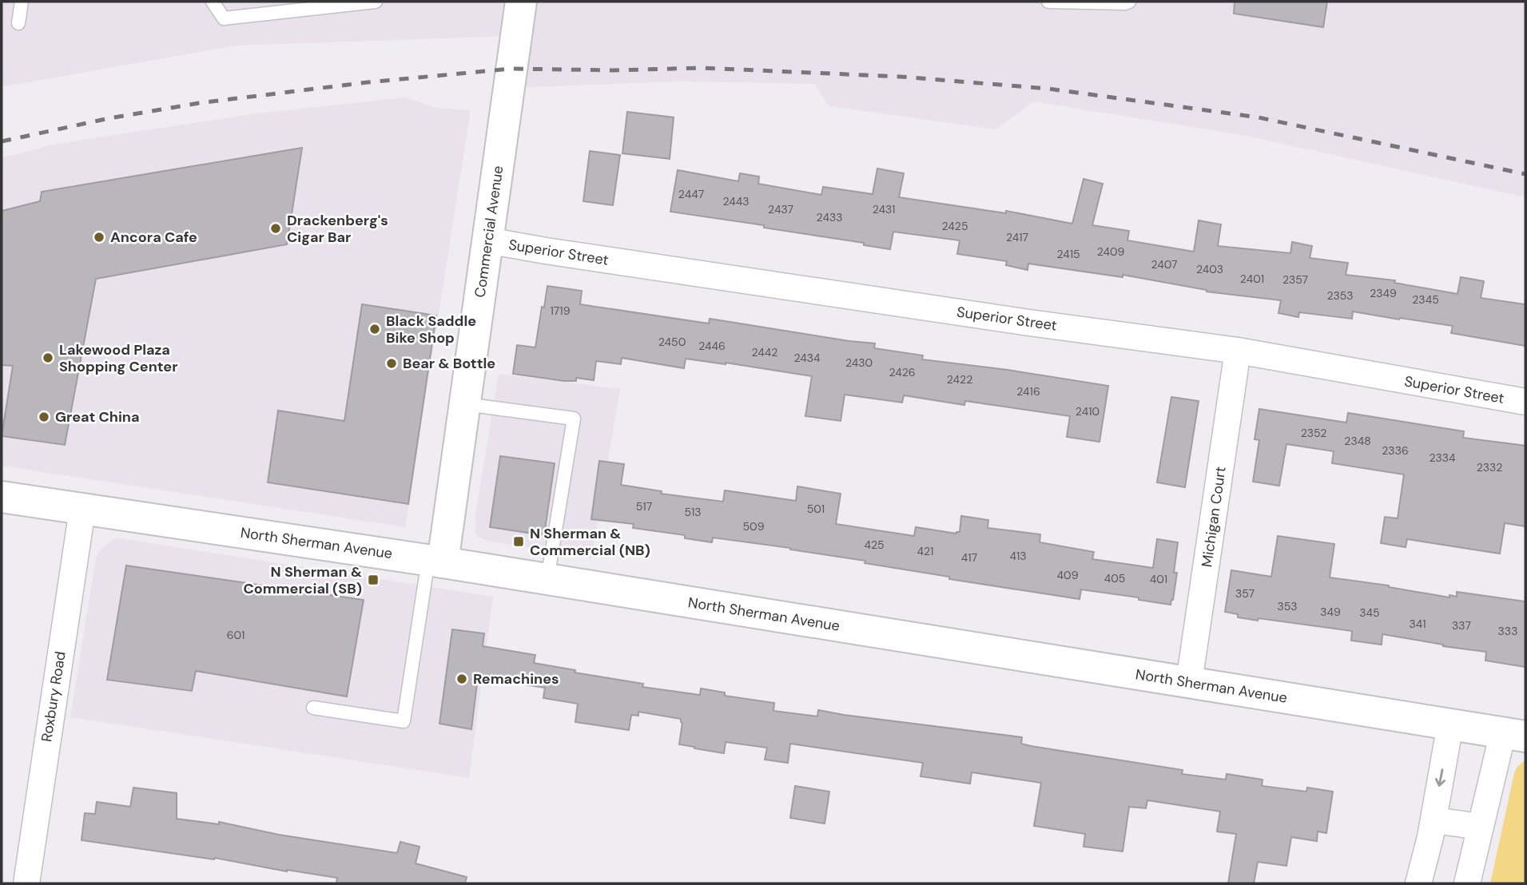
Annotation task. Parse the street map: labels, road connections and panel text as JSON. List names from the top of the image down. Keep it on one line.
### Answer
{"streets":{"street":["Commercial Avenue","Superior Street","Michigan Court","North Sherman Avenue","Roxbury Road"]},"crossings":[["Commercial Avenue","Superior Street"],["Commercial Avenue","North Sherman Avenue"],["Superior Street","Michigan Court"],["Michigan Court","North Sherman Avenue"],["North Sherman Avenue","Roxbury Road"]],"places":{"other":["Drackenberg's Cigar Bar","Ancora Cafe","Black Saddle Bike Shop","Lakewood Plaza Shopping Center","Bear & Bottle","Great China","Remachines"],"transit":["N Sherman & Commercial (NB)","N Sherman & Commercial (SB)"]},"house_numbers":["2447","2443","2437","2431","2433","2425","2417","2409","2415","2407","2403","2401","2357","2349","2353","2345","1719","2450","2446","2442","2434","2430","2426","2422","2416","2410","2352","2348","2336","2334","2332","517","501","513","509","425","421","413","417","409","405","401","357","353","349","345","341","337","333","601"]}
